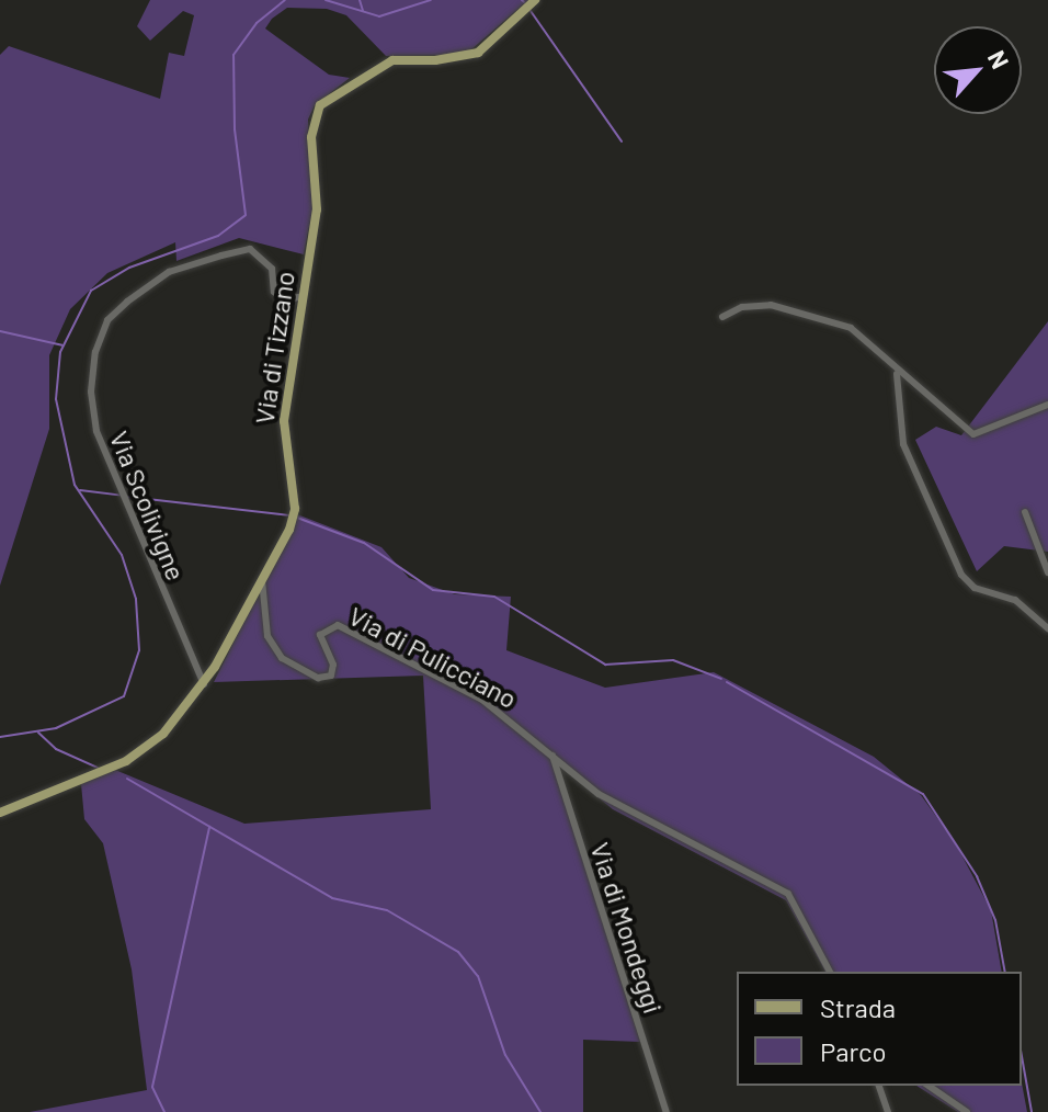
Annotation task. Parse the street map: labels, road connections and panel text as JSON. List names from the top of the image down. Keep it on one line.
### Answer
{"streets":{"main road":["Via di Tizzano"],"street":["Via Scolivigne","Via di Pulicciano","Via di Mondeggi"]},"crossings":[["Via di Tizzano","Via Scolivigne"],["Via di Tizzano","Via di Pulicciano"],["Via di Pulicciano","Via di Mondeggi"]],"legend":["Strada","Parco"],"north":"top right"}
